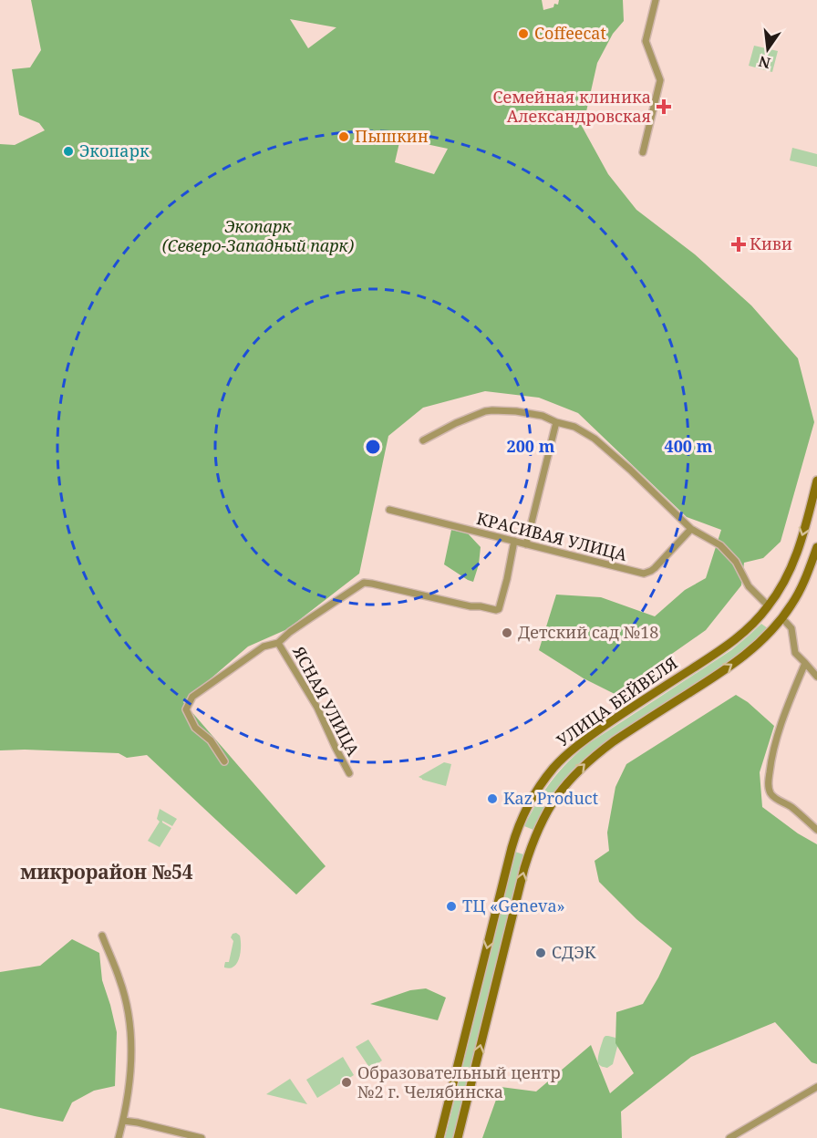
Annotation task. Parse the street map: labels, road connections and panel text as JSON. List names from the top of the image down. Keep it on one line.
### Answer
{"streets":{"main road":["УЛИЦА БЕЙВЕЛЯ"],"street":["КРАСИВАЯ УЛИЦА","ЯСНАЯ УЛИЦА"]},"districts":["микрорайон №54"],"parks":["Экопарк (Северо-Западный парк)"],"places":{"other":["Coffeecat","Пышкин","Экопарк","Детский сaд №18","Kaz Product","ТЦ «Geneva»","СДЭК","Образовательный центр №2 г. Челябинска"],"health":["Семейная клиника Александровская","Киви"]},"north":"bottom","rings":["200 m","400 m"]}
